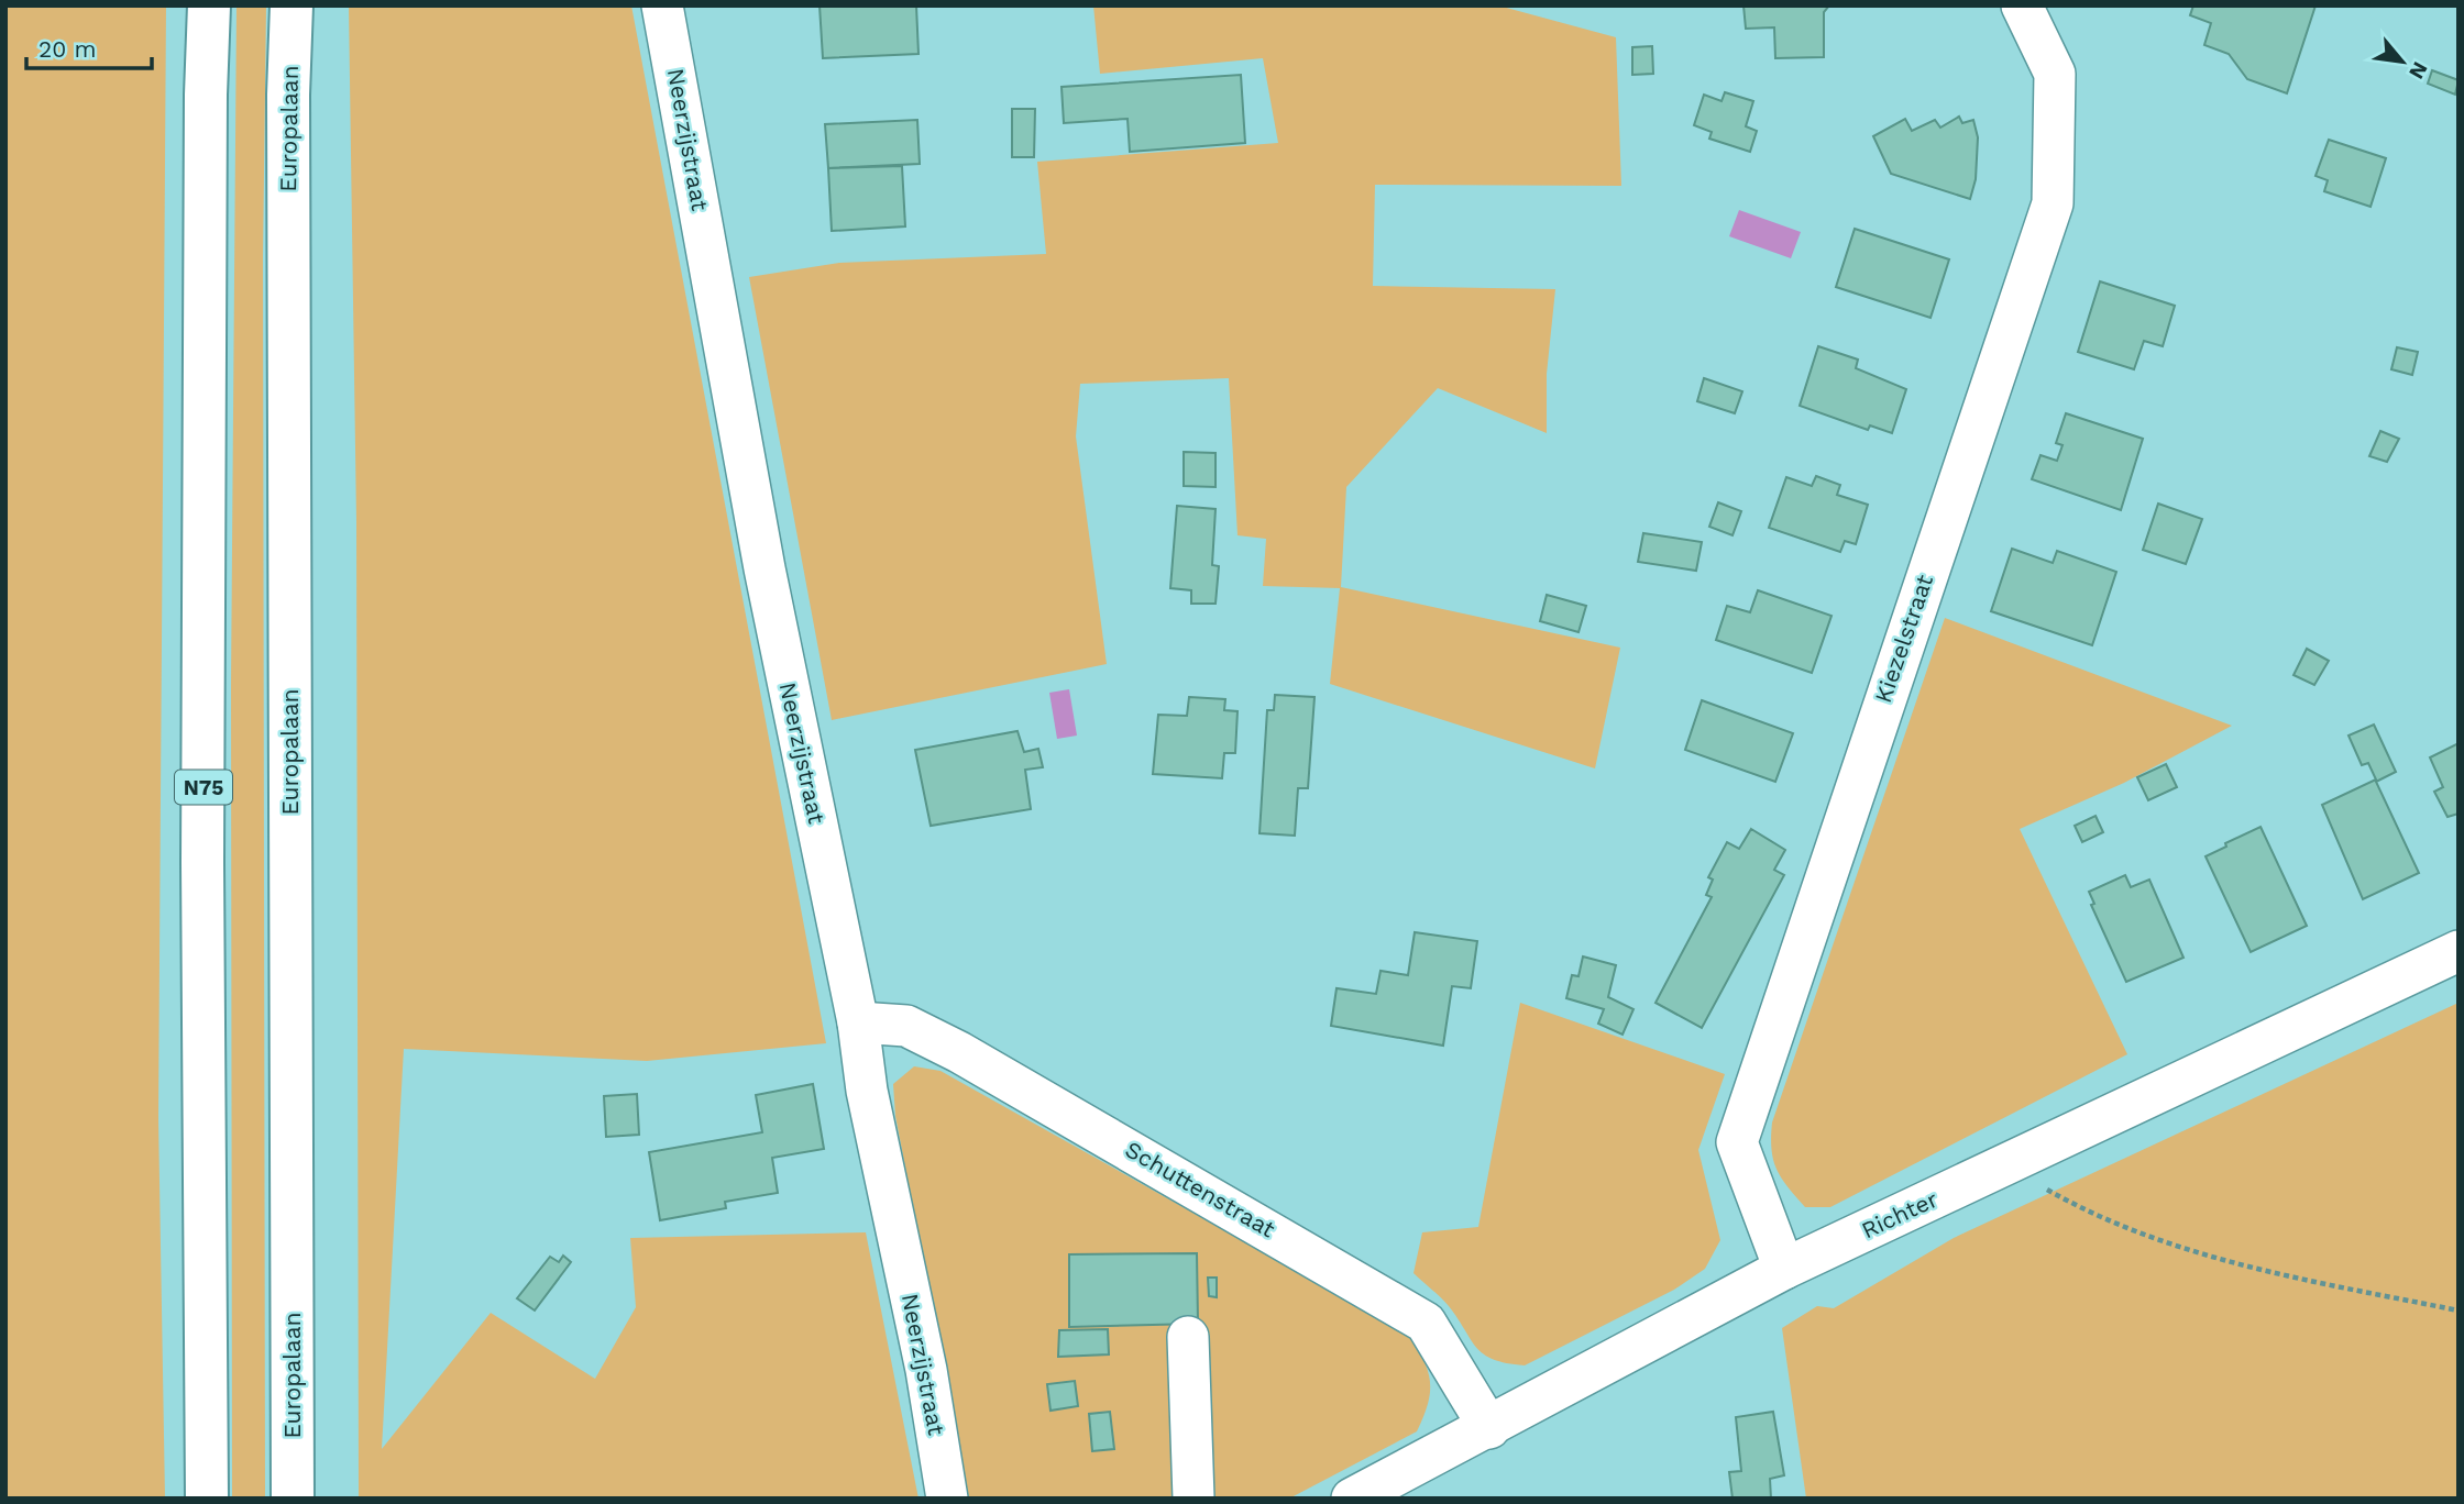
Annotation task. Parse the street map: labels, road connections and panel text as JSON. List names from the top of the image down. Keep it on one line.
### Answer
{"streets":{"highway":["Europalaan","N75"],"street":["Neerzijstraat","Kiezelstraat","Schuttenstraat","Richter"]},"crossings":[["Neerzijstraat","Schuttenstraat"],["Kiezelstraat","Richter"],["Schuttenstraat","Richter"]],"scale_bar":"20 m","north":"bottom right"}
